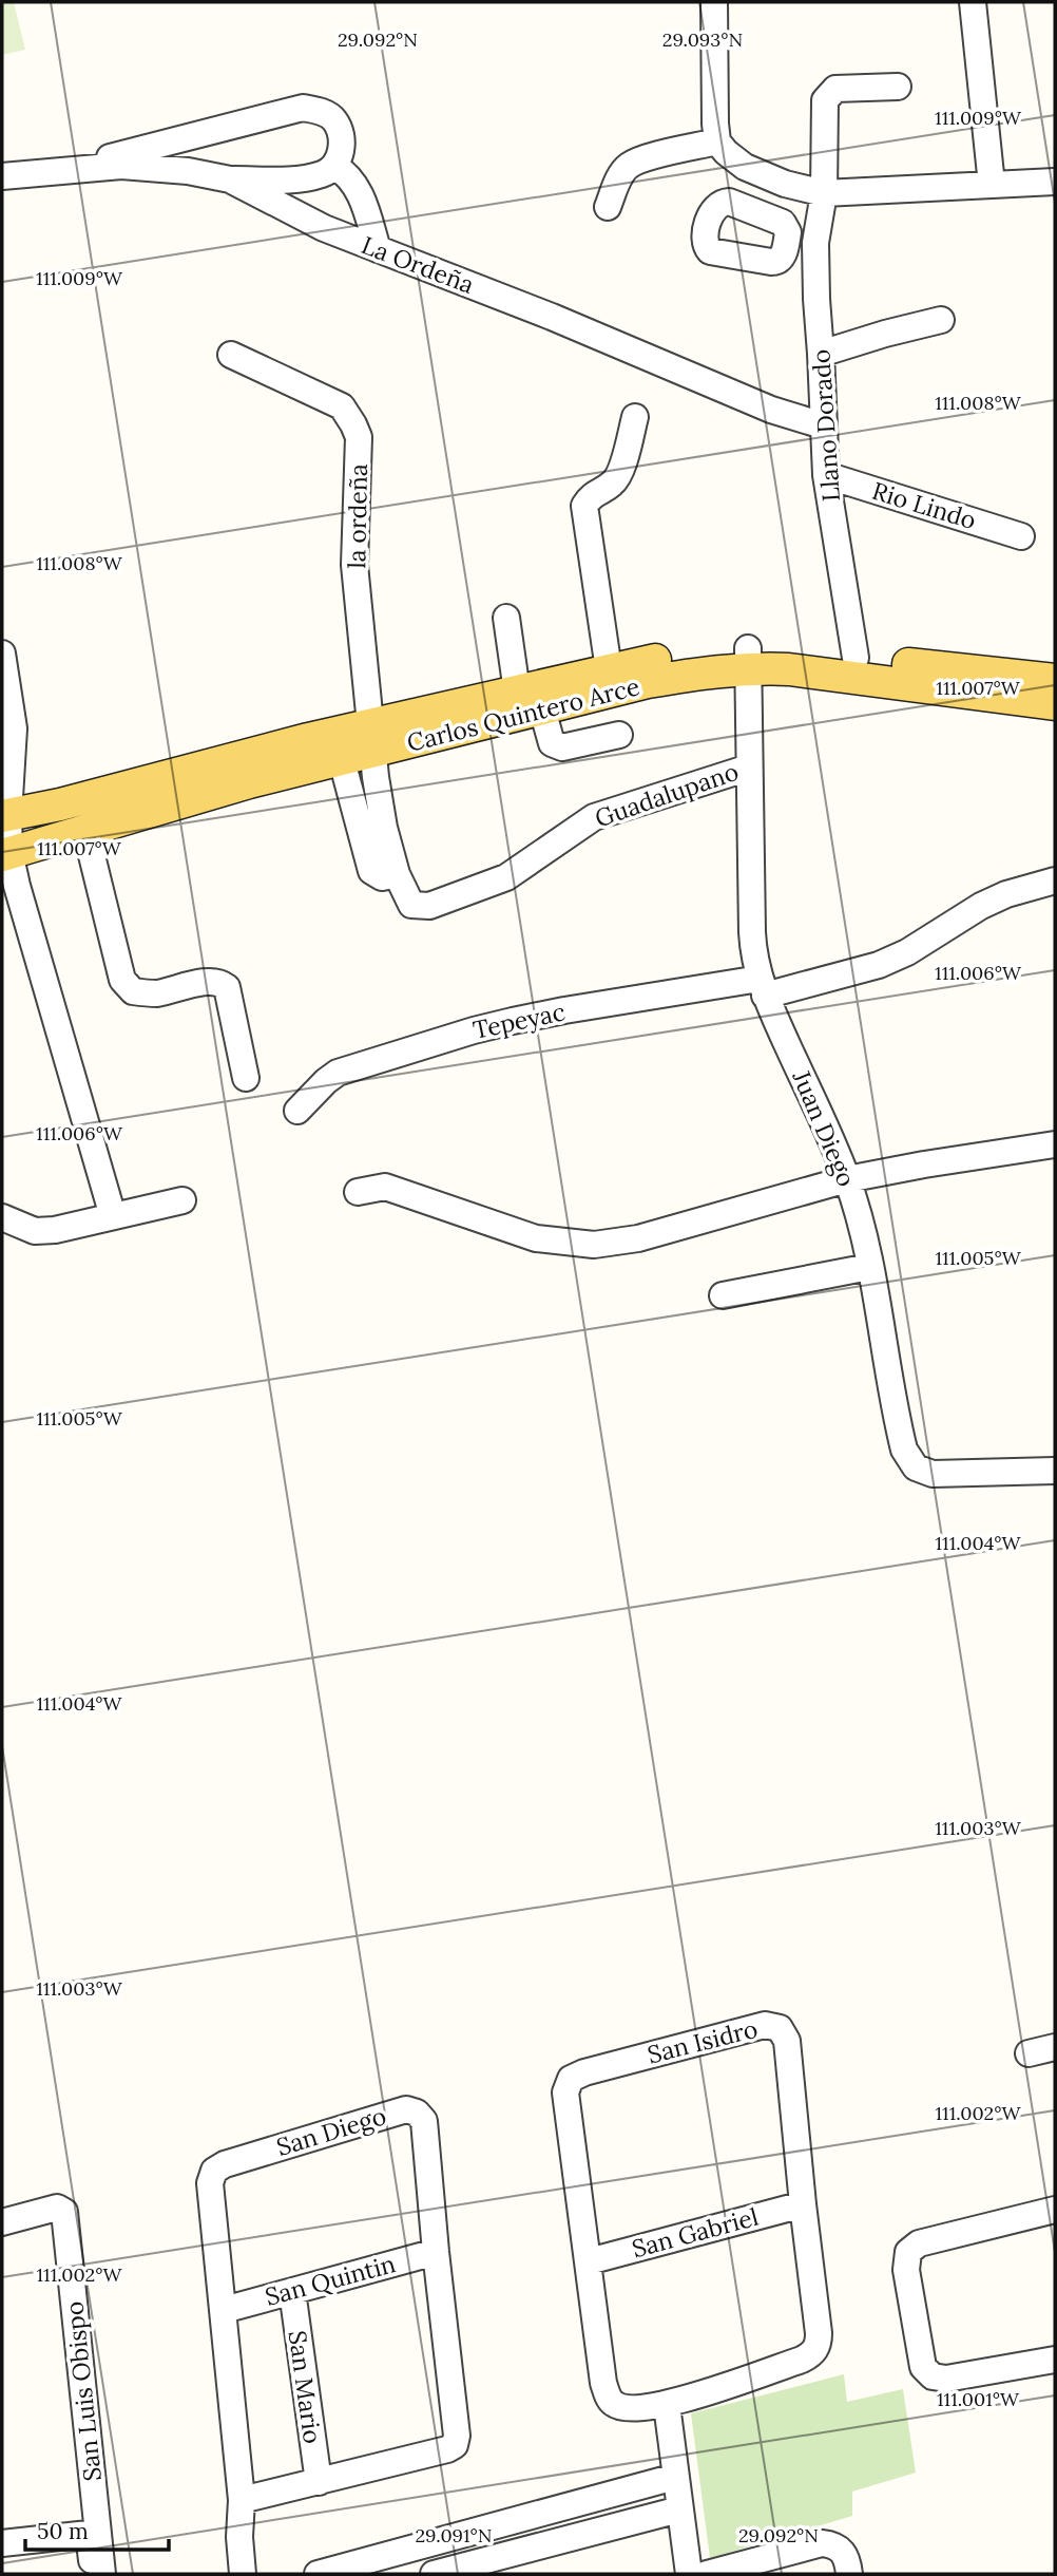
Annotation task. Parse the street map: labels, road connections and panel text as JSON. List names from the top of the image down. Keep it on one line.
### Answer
{"streets":{"main road":["Carlos Quintero Arce"],"street":["La Ordeña","Llano Dorado","Rio Lindo","la ordeña","Guadalupano","Tepeyac","Juan Diego","San Isidro","San Diego","San Gabriel","San Quintin","San Mario","San Luis Obispo"]},"crossings":[["La Ordeña","Llano Dorado"],["Llano Dorado","Rio Lindo"],["Llano Dorado","Carlos Quintero Arce"],["la ordeña","Carlos Quintero Arce"],["la ordeña","Guadalupano"],["Carlos Quintero Arce","Juan Diego"],["Guadalupano","Juan Diego"],["Tepeyac","Juan Diego"],["San Isidro","San Gabriel"],["San Diego","San Quintin"],["San Diego","San Mario"],["San Quintin","San Mario"]],"scale_bar":"50 m","coordinates":["29.092°N","29.093°N","111.009°W","111.008°W","111.007°W","111.006°W","111.005°W","111.004°W","111.003°W","111.002°W","111.001°W","29.091°N"]}
